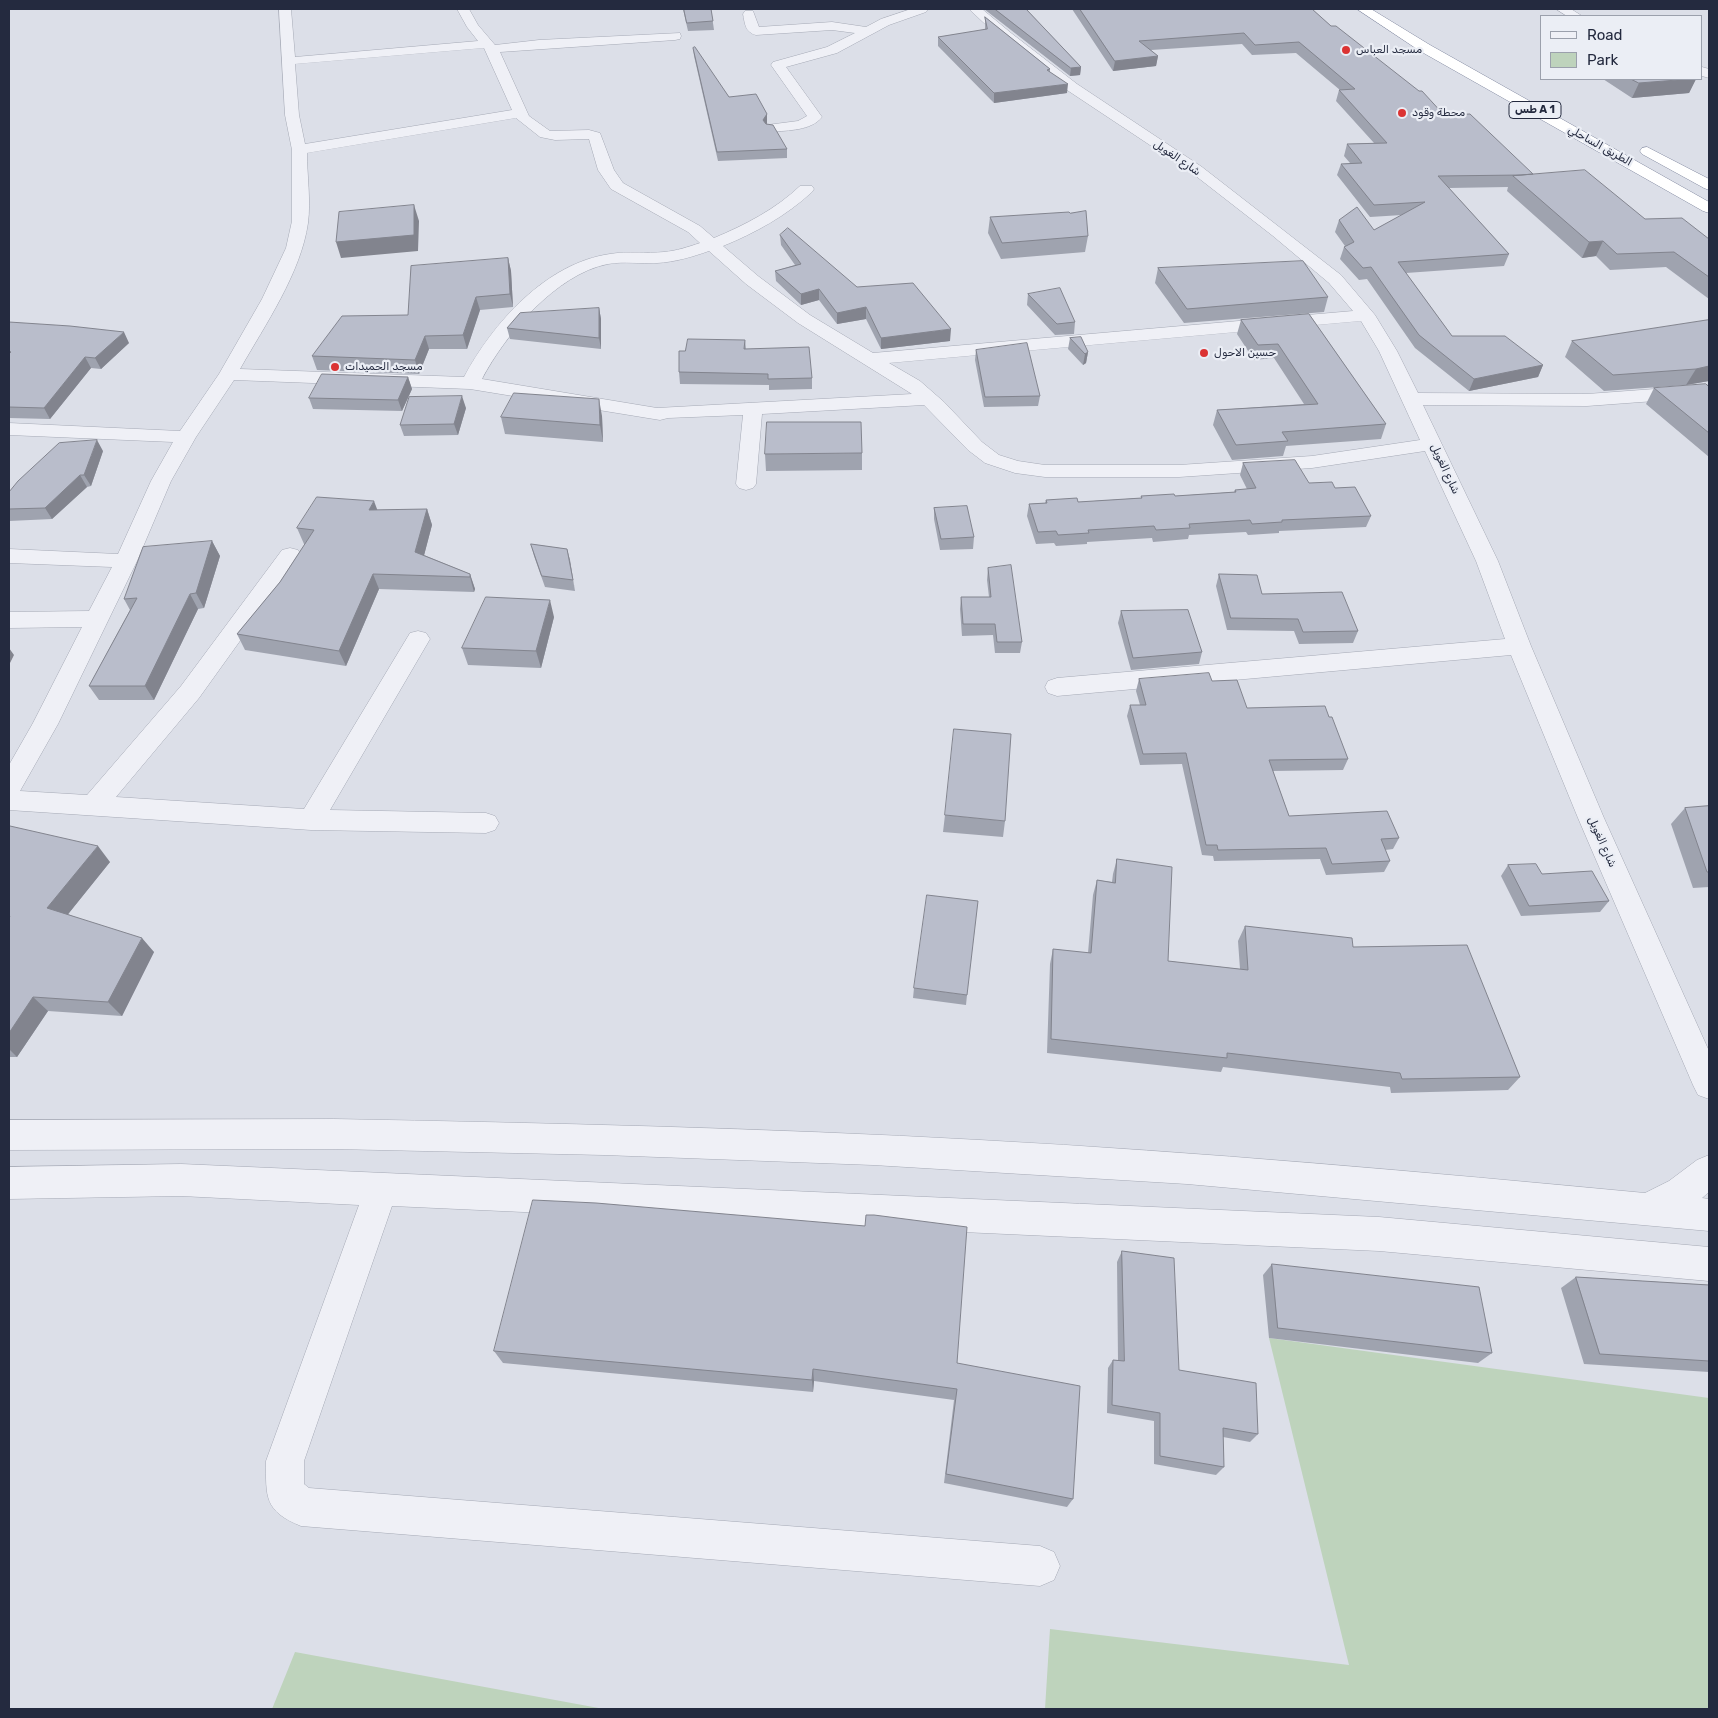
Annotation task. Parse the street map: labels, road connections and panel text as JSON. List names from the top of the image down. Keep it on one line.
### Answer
{"streets":{"highway":["طس A 1","الطريق الساحلي"],"street":["شارع الغويل"]},"places":["مسجد العباس","محطة وقود","حسين الاحول","مسجد الحميدات"],"legend":["Road","Park"]}
